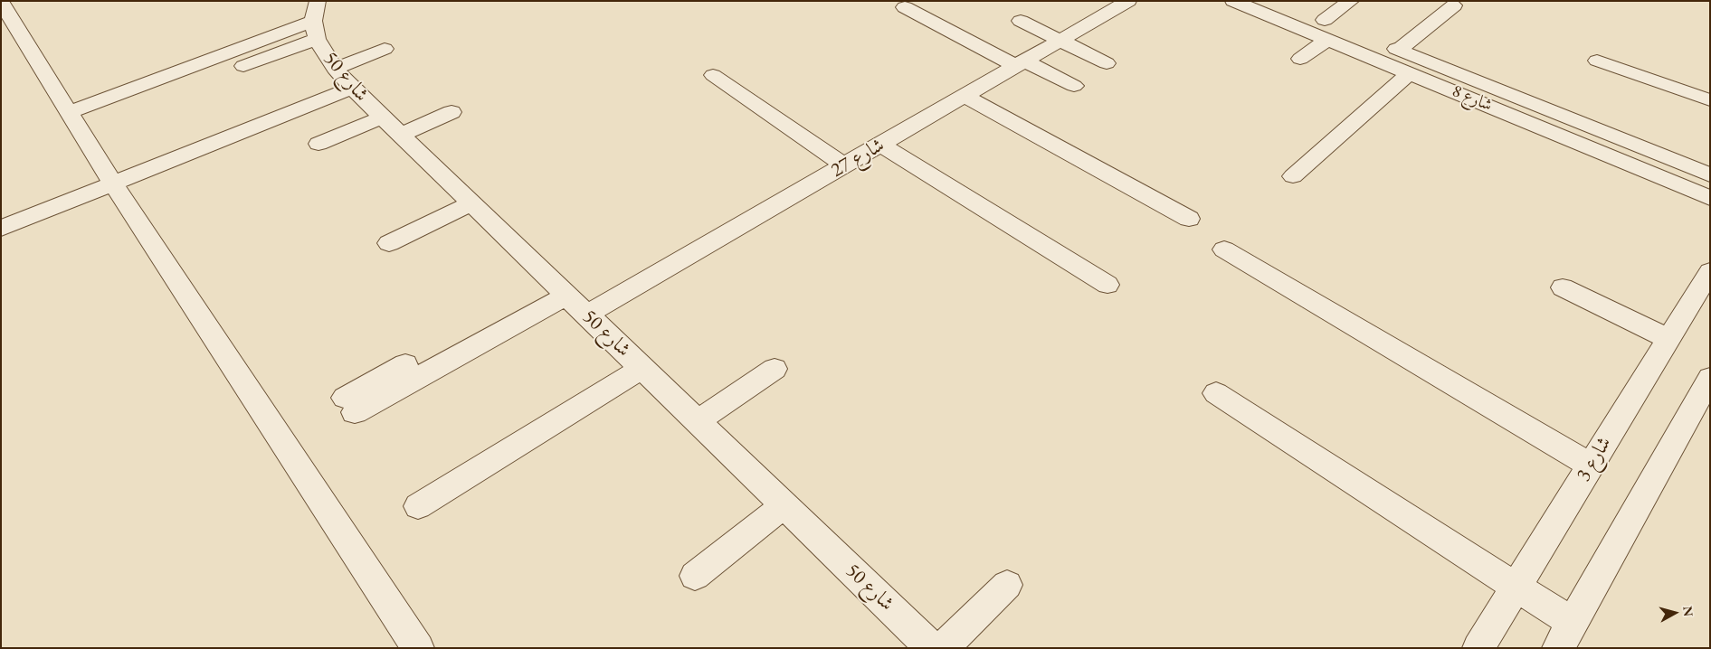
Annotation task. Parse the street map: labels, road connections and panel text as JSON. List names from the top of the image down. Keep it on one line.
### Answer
{"streets":{"street":["شارع 50","شارع 8","شارع 27","شارع 3"]},"crossings":[["شارع 50","شارع 27"]],"north":"right"}
